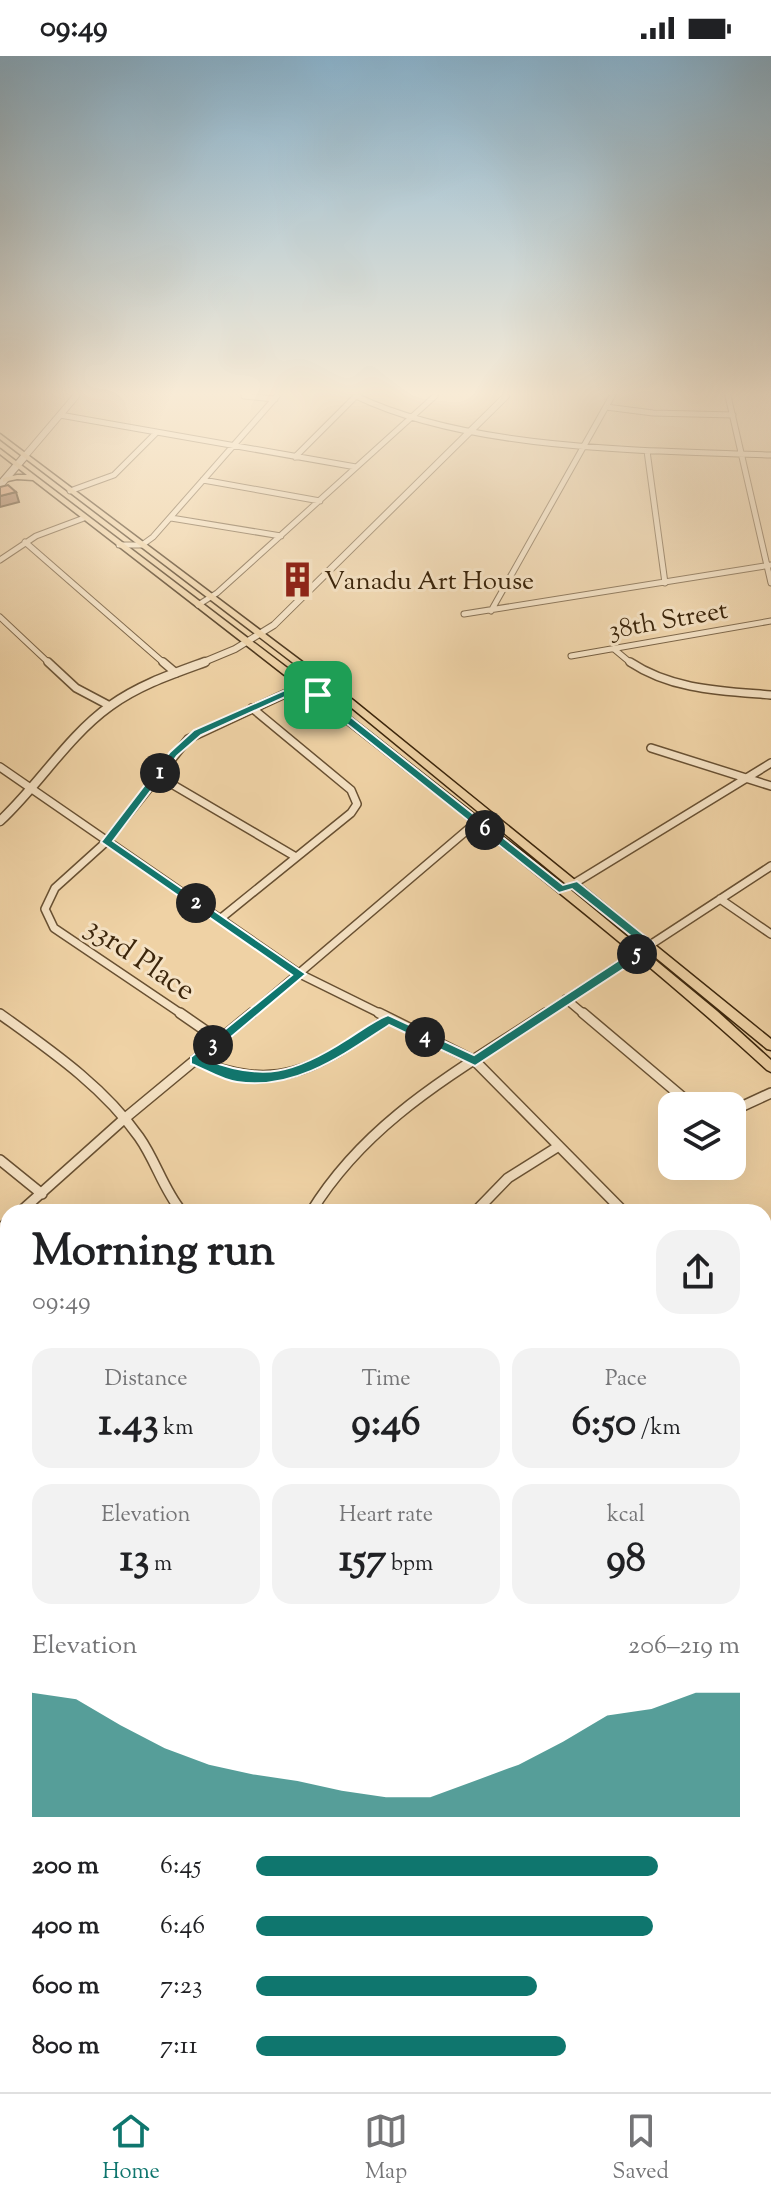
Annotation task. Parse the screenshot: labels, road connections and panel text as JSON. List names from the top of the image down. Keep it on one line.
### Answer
{"streets":{"street":["38th Street","33rd Place"]},"places":{"building":["Vanadu Art House"]},"page":{"status":"09:49","pins":["1","6","2","5","4","3"],"heading":["Morning run","09:49"],"stats":[["Distance","1.43 km"],["Time","9:46"],["Pace","6:50 /km"],["Elevation","13 m"],["Heart rate","157 bpm"],["kcal","98"]],"chart":["Elevation","206–219 m"],"list":[{"name":"200 m","note":"6:45"},{"name":"400 m","note":"6:46"},{"name":"600 m","note":"7:23"},{"name":"800 m","note":"7:11"}],"tabs":["Home","Map","Saved"]}}
